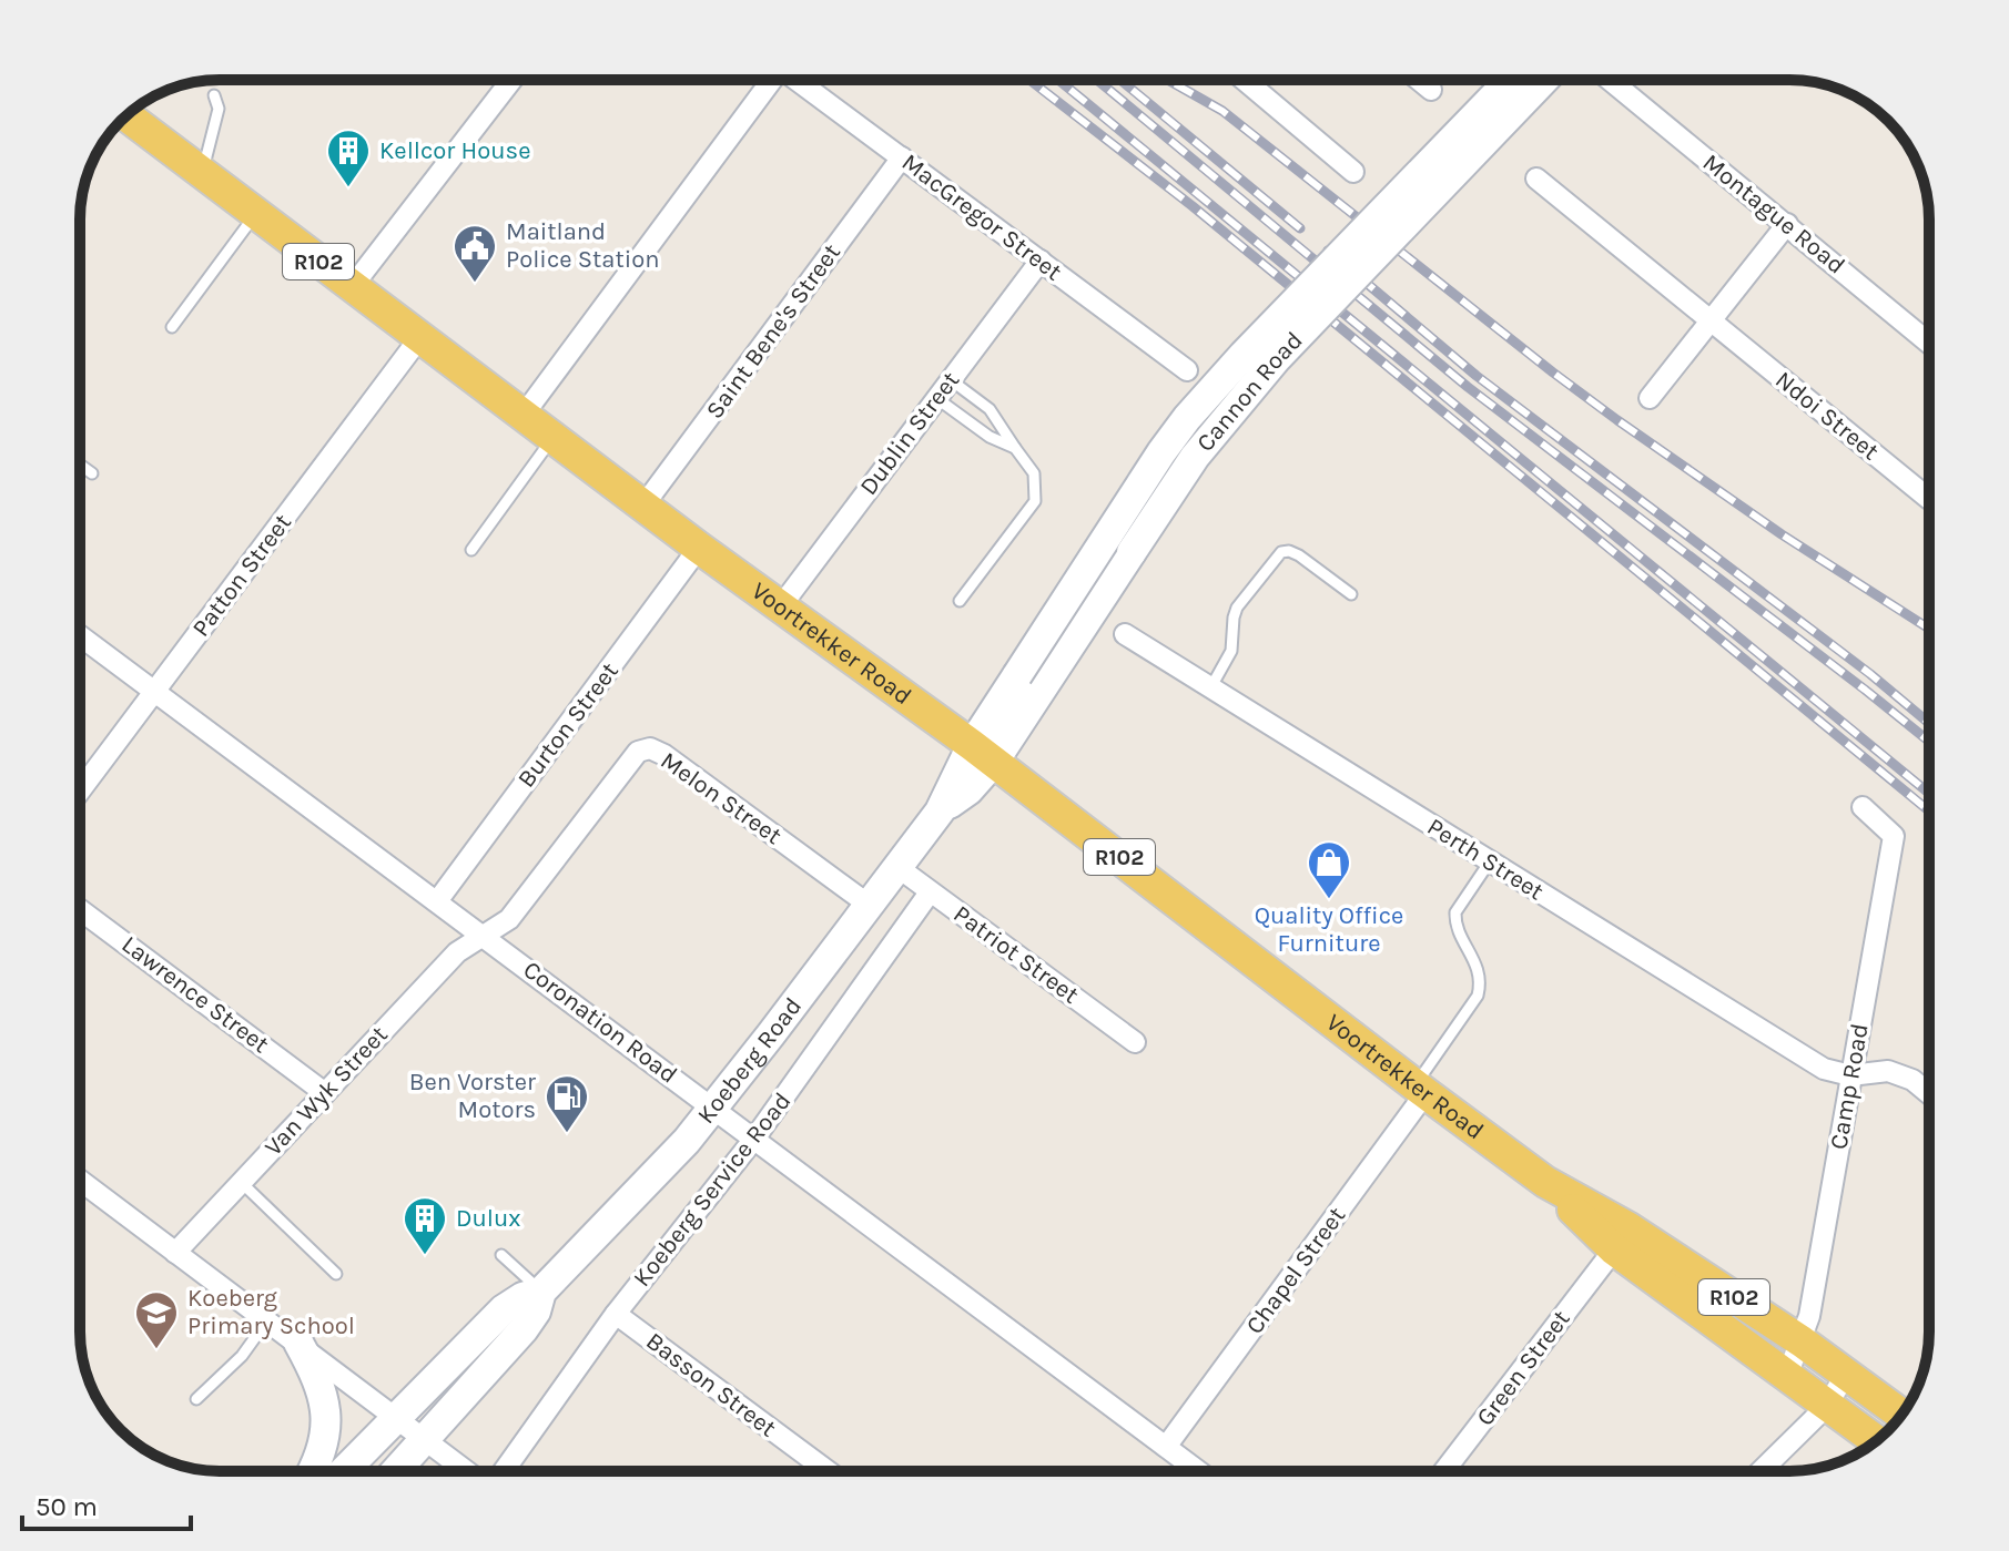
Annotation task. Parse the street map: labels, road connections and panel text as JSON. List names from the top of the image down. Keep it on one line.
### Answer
{"streets":{"main road":["R102","Cannon Road","Voortrekker Road","Koeberg Road"],"street":["Montague Road","MacGregor Street","Saint Bene's Street","Ndoi Street","Dublin Street","Patton Street","Burton Street","Melon Street","Perth Street","Patriot Street","Lawrence Street","Coronation Road","Camp Road","Van Wyk Street","Koeberg Service Road","Chapel Street","Green Street","Basson Street"]},"crossings":[["MacGregor Street","Saint Bene's Street"],["MacGregor Street","Dublin Street"],["Saint Bene's Street","Voortrekker Road"],["Cannon Road","Voortrekker Road"],["Cannon Road","Koeberg Road"],["Dublin Street","Voortrekker Road"],["Patton Street","Voortrekker Road"],["Patton Street","Coronation Road"],["Voortrekker Road","Burton Street"],["Voortrekker Road","Koeberg Road"],["Voortrekker Road","Camp Road"],["Voortrekker Road","Chapel Street"],["Voortrekker Road","Green Street"],["Burton Street","Coronation Road"],["Melon Street","Coronation Road"],["Melon Street","Koeberg Road"],["Melon Street","Van Wyk Street"],["Perth Street","Camp Road"],["Patriot Street","Koeberg Road"],["Patriot Street","Koeberg Service Road"],["Lawrence Street","Van Wyk Street"],["Coronation Road","Koeberg Road"],["Coronation Road","Van Wyk Street"],["Coronation Road","Koeberg Service Road"],["Coronation Road","Chapel Street"],["Koeberg Service Road","Basson Street"]],"places":{"building":["Kellcor House","Dulux"],"public building":["Maitland Police Station"],"shop":["Quality Office Furniture"],"fuel station":["Ben Vorster Motors"],"school or university":["Koeberg Primary School"]},"scale_bar":"50 m"}
